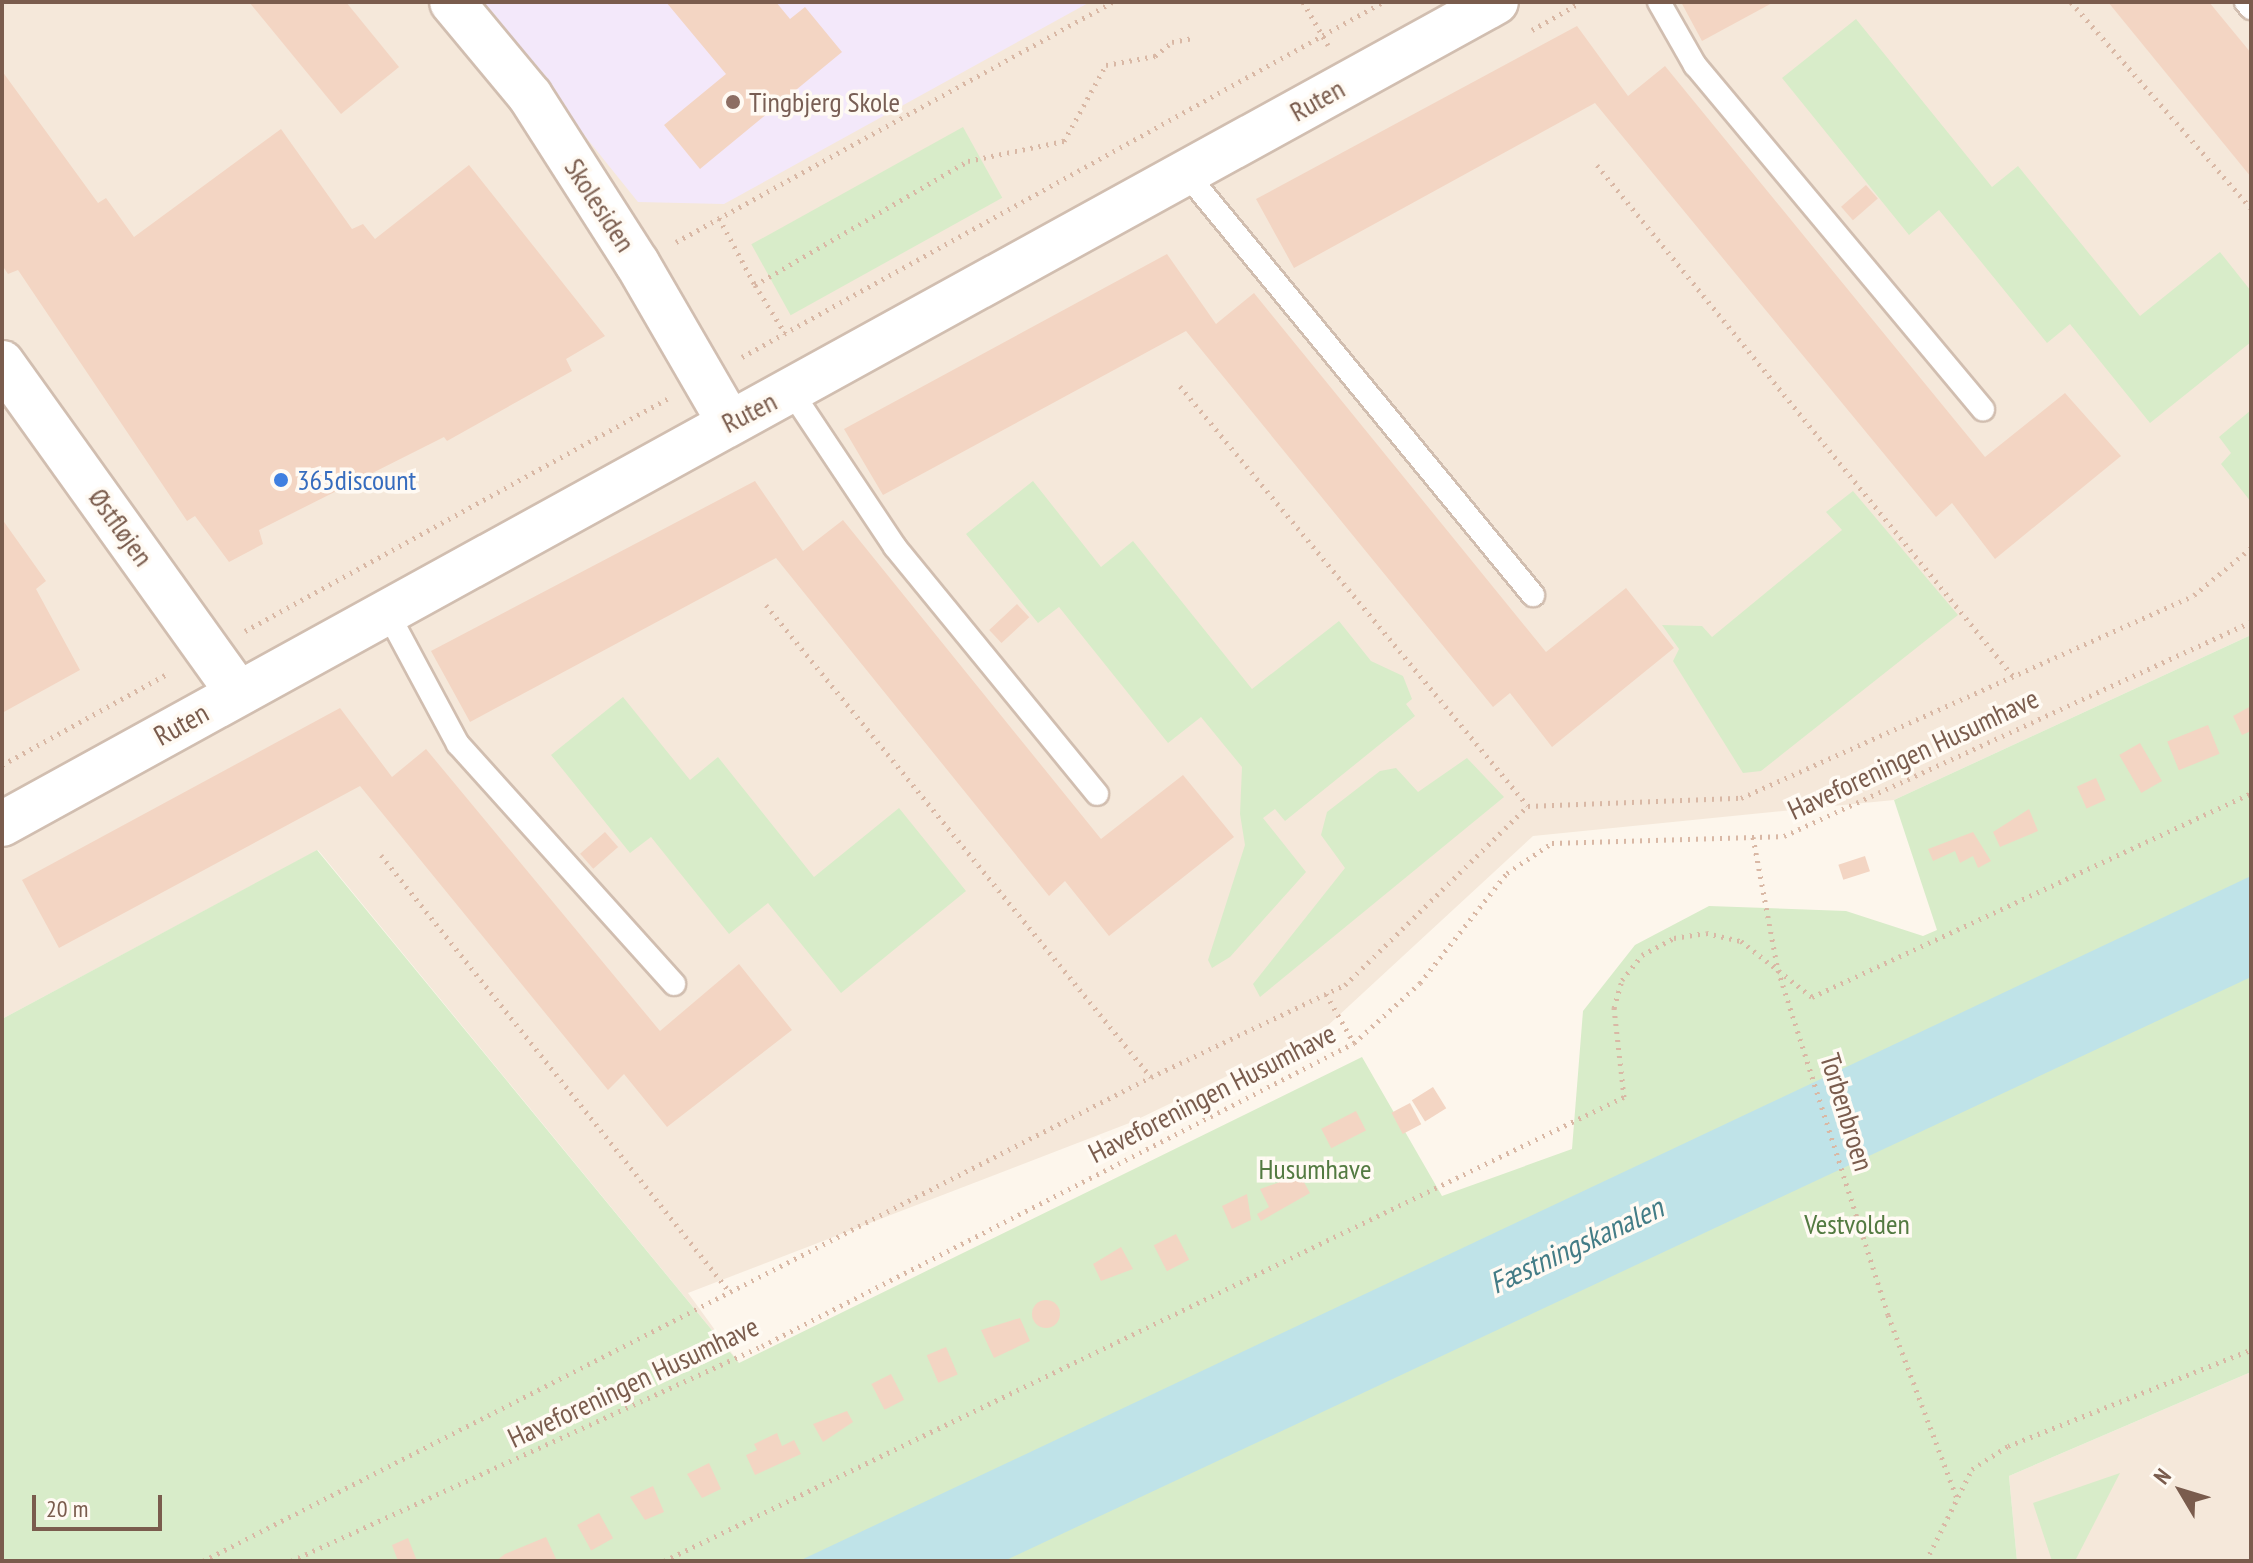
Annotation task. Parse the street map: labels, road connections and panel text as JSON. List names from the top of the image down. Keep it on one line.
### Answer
{"streets":{"street":["Ruten","Skolesiden","Østfløjen"],"path":["Haveforeningen Husumhave","Torbenbroen"]},"crossings":[["Ruten","Skolesiden"],["Ruten","Østfløjen"],["Haveforeningen Husumhave","Torbenbroen"]],"water":["Fæstningskanalen"],"parks":["Husumhave","Vestvolden"],"places":["Tingbjerg Skole","365discount"],"scale_bar":"20 m","north":"top left"}
